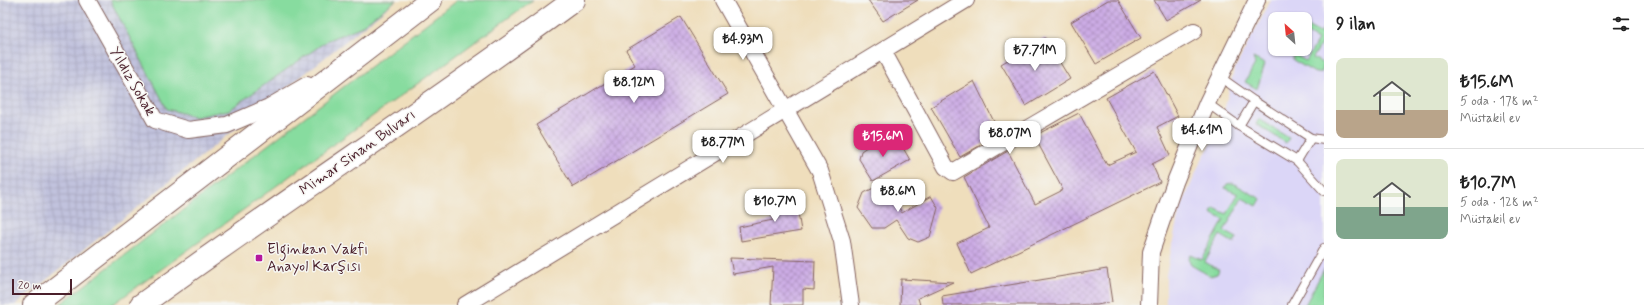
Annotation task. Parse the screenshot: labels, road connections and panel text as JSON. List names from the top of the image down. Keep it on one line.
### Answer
{"streets":{"highway":["Mimar Sinan Bulvarı"],"street":["Yıldız Sokak"]},"places":{"transit":["Elginkan Vakfı Anayol Karşısı"]},"scale_bar":"20 m","north":"top left","page":{"heading":"9 ilan","price":["₺4.93M","₺7.71M","₺8.12M","₺4.61M","₺8.07M","₺15.6M","₺8.77M","₺8.6M","₺10.7M"],"list":[{"name":"₺15.6M","note":"5 oda · 178 m² · Müstakil ev"},{"name":"₺10.7M","note":"5 oda · 128 m² · Müstakil ev"}],"scale":"20 m"}}
